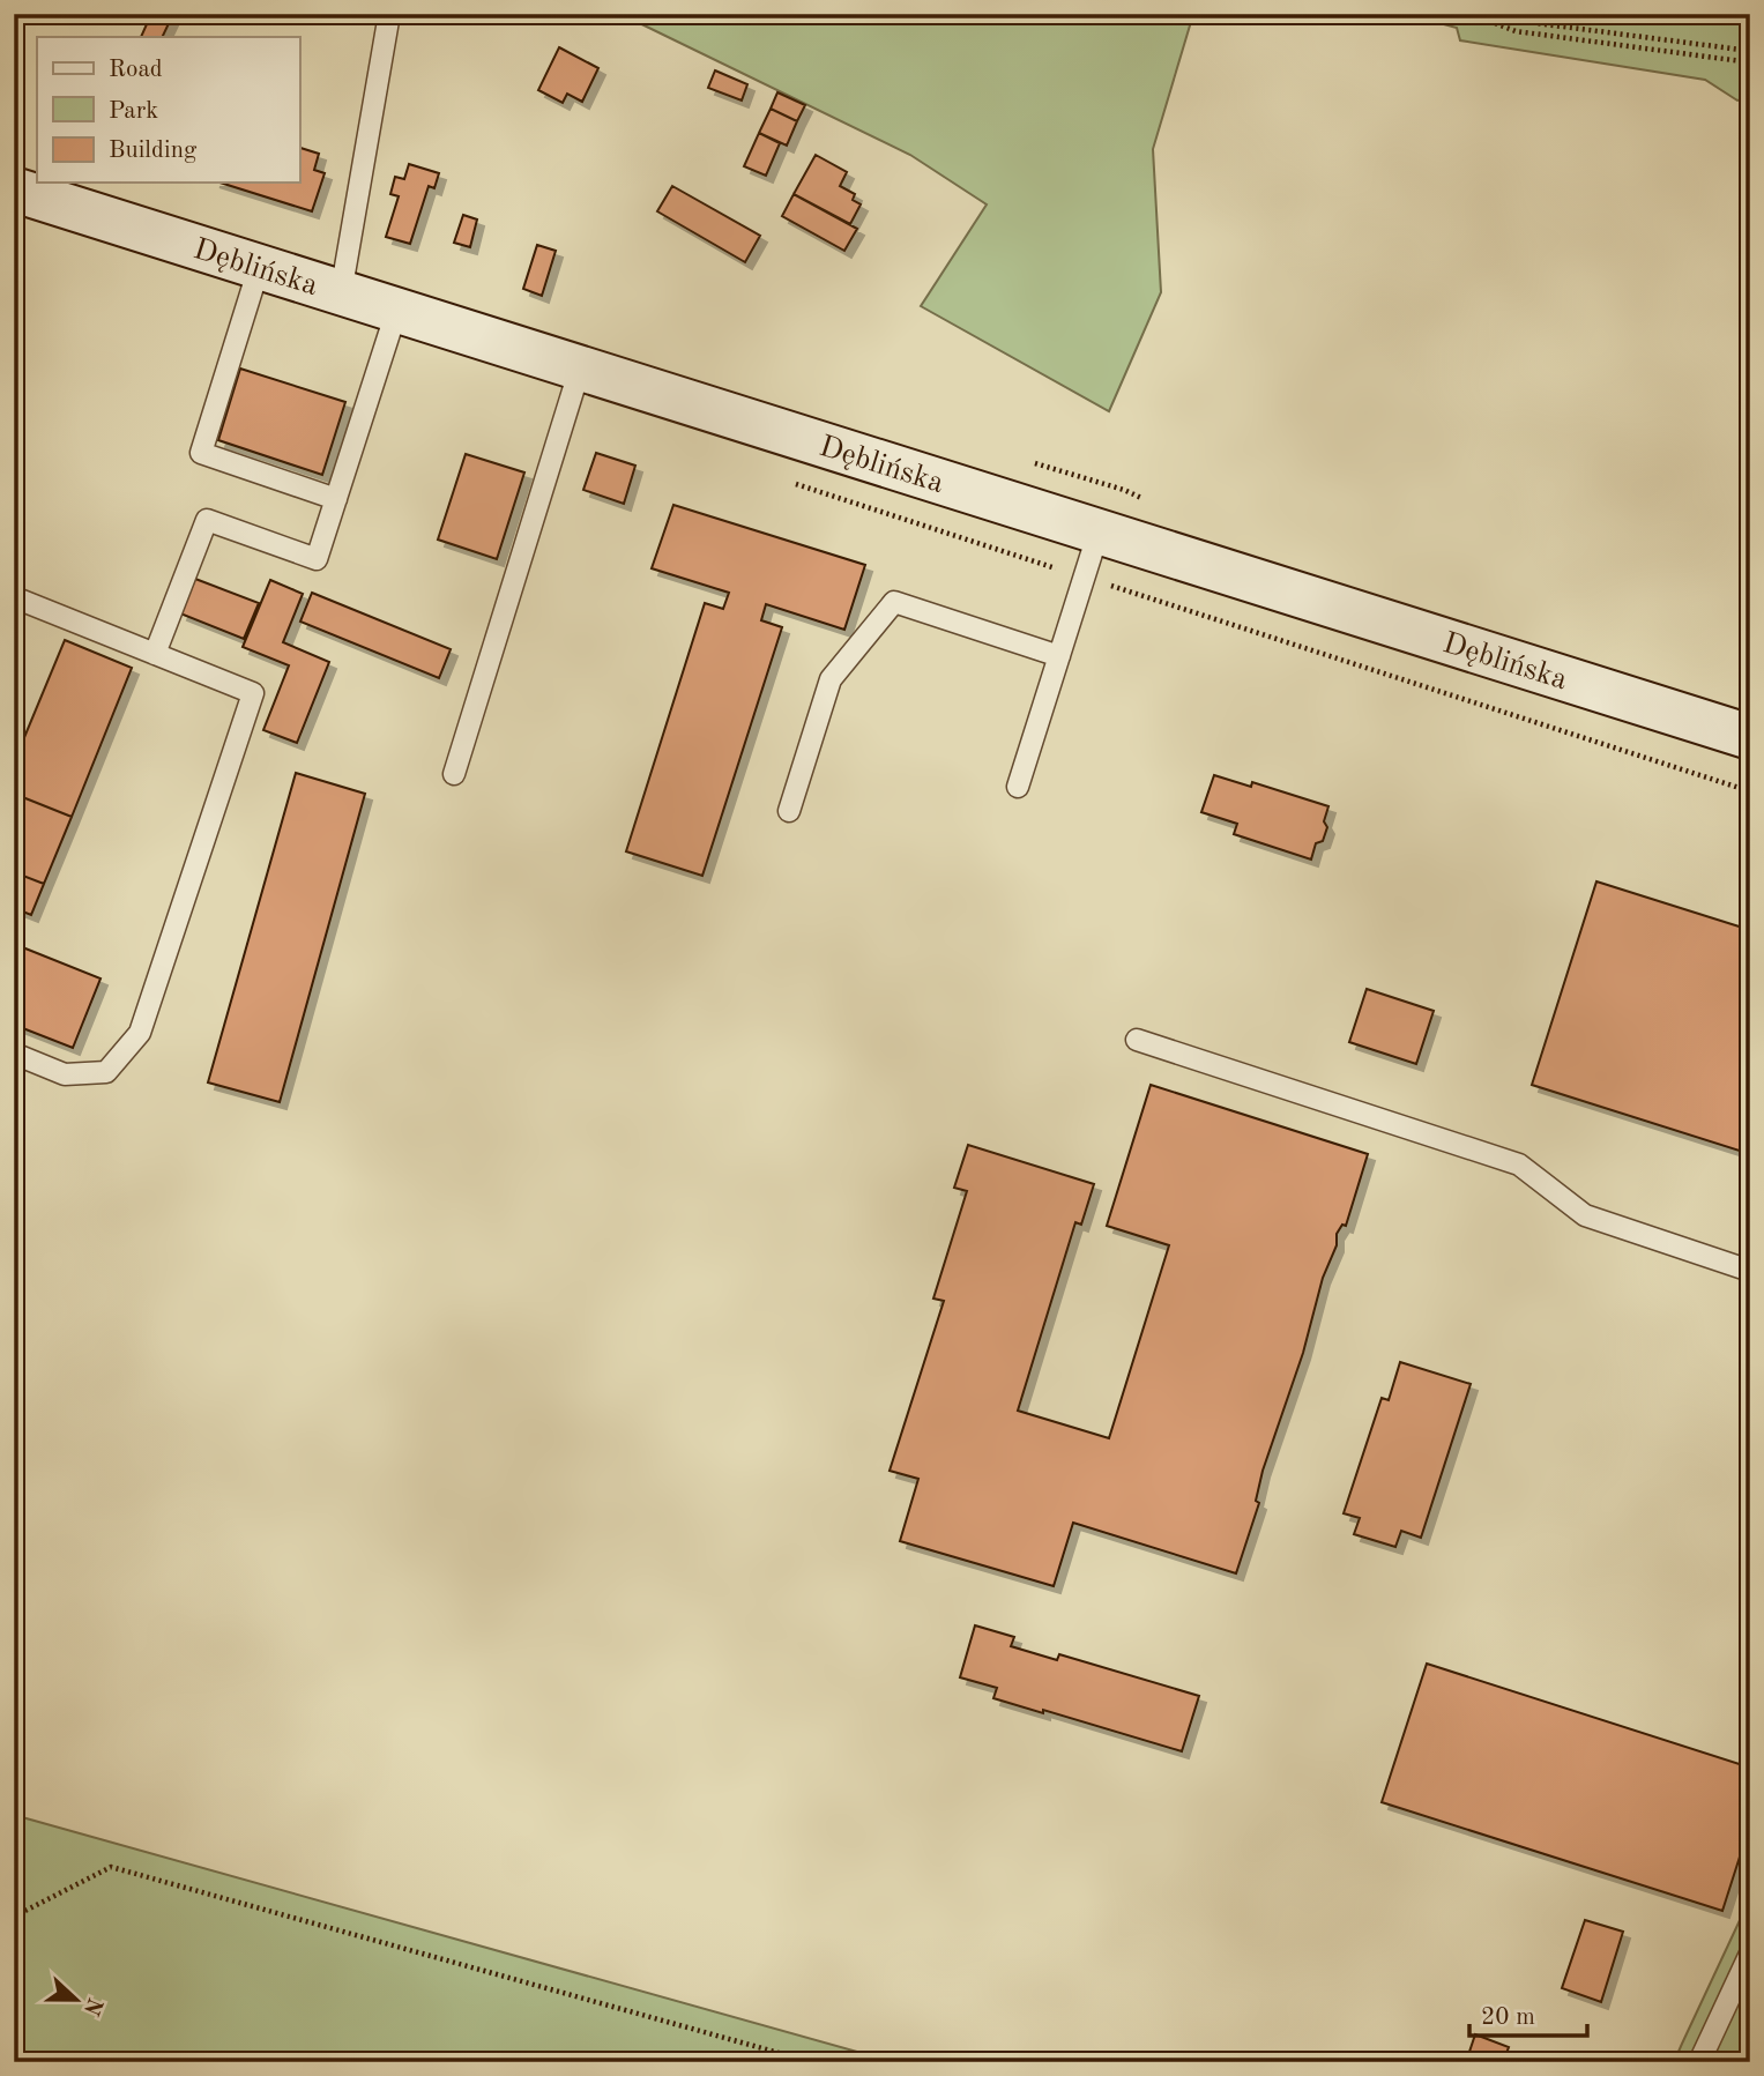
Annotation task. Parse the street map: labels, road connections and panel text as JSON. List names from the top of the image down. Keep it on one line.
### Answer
{"streets":{"main road":["Dęblińska"]},"legend":["Road","Park","Building"],"scale_bar":"20 m","north":"right"}
